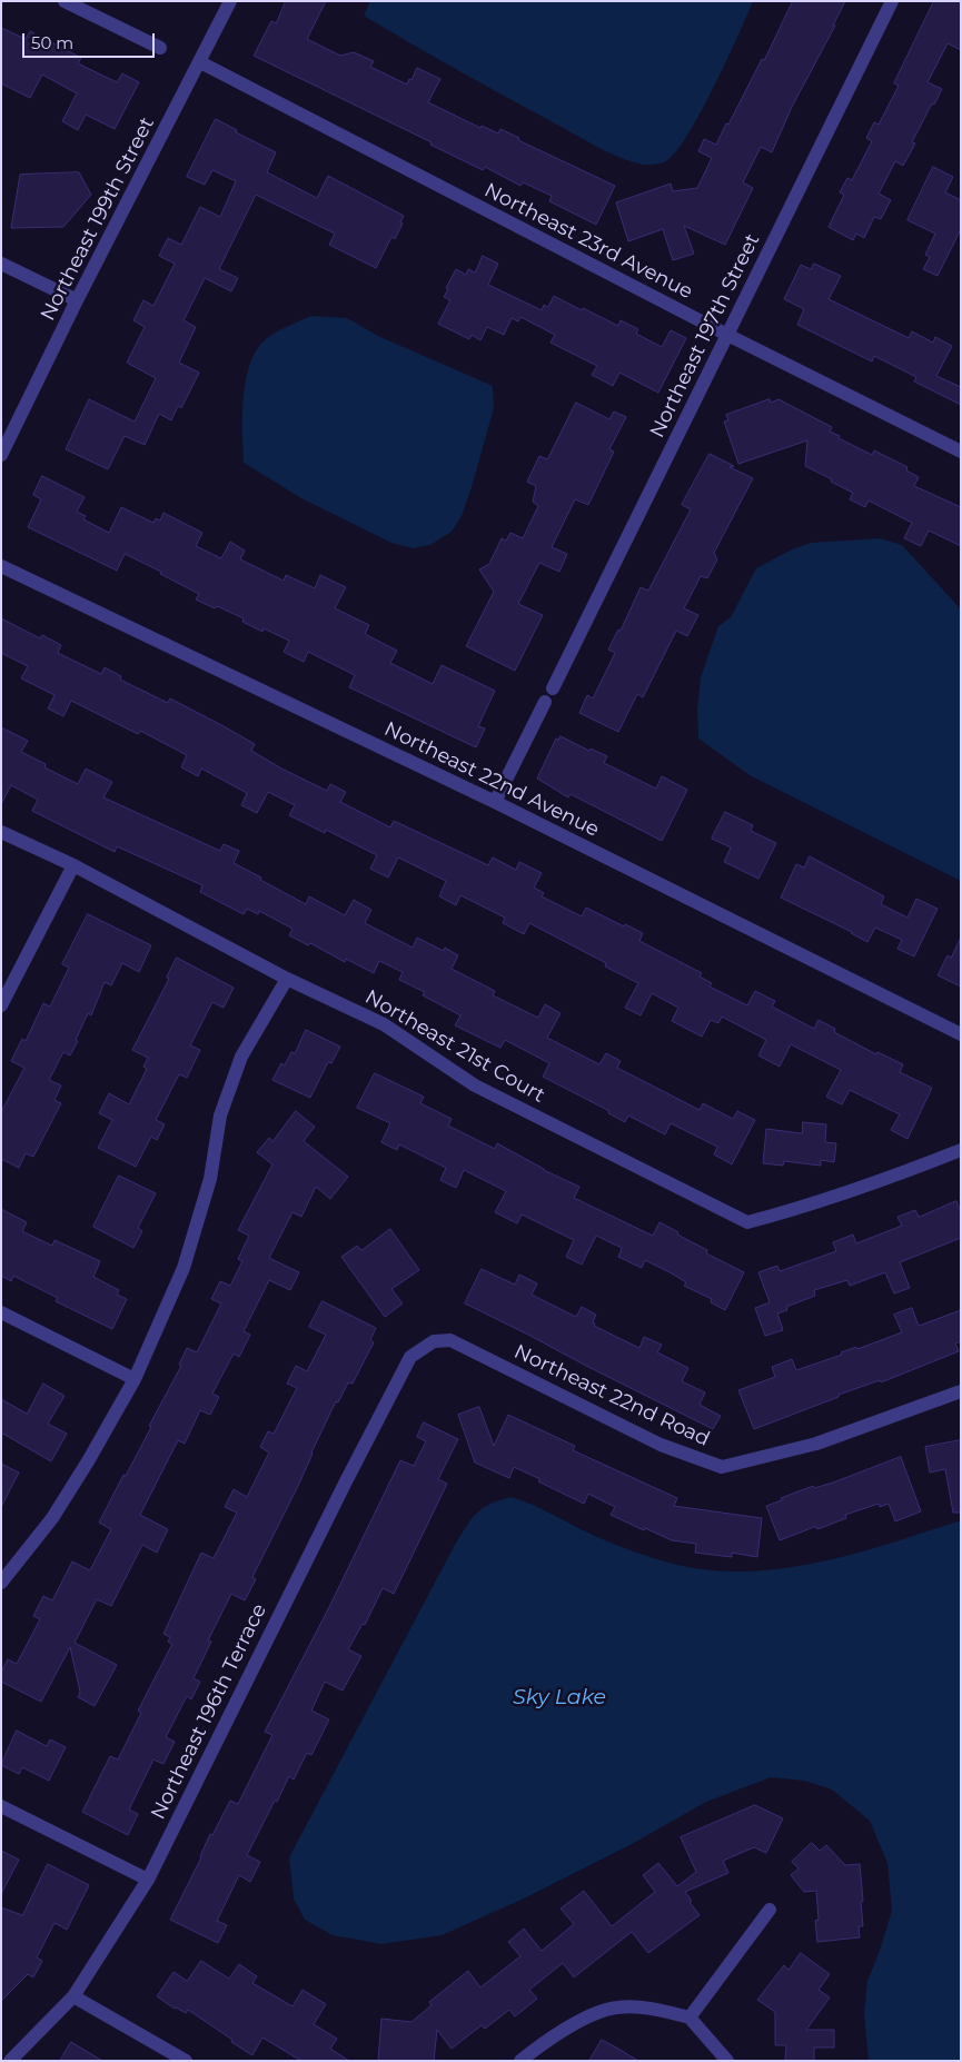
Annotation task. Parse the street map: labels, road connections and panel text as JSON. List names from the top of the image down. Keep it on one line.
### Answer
{"streets":{"street":["Northeast 199th Street","Northeast 23rd Avenue","Northeast 197th Street","Northeast 22nd Avenue","Northeast 21st Court","Northeast 22nd Road","Northeast 196th Terrace"]},"crossings":[["Northeast 199th Street","Northeast 23rd Avenue"],["Northeast 23rd Avenue","Northeast 197th Street"],["Northeast 22nd Road","Northeast 196th Terrace"]],"water":["Sky Lake"],"scale_bar":"50 m"}
